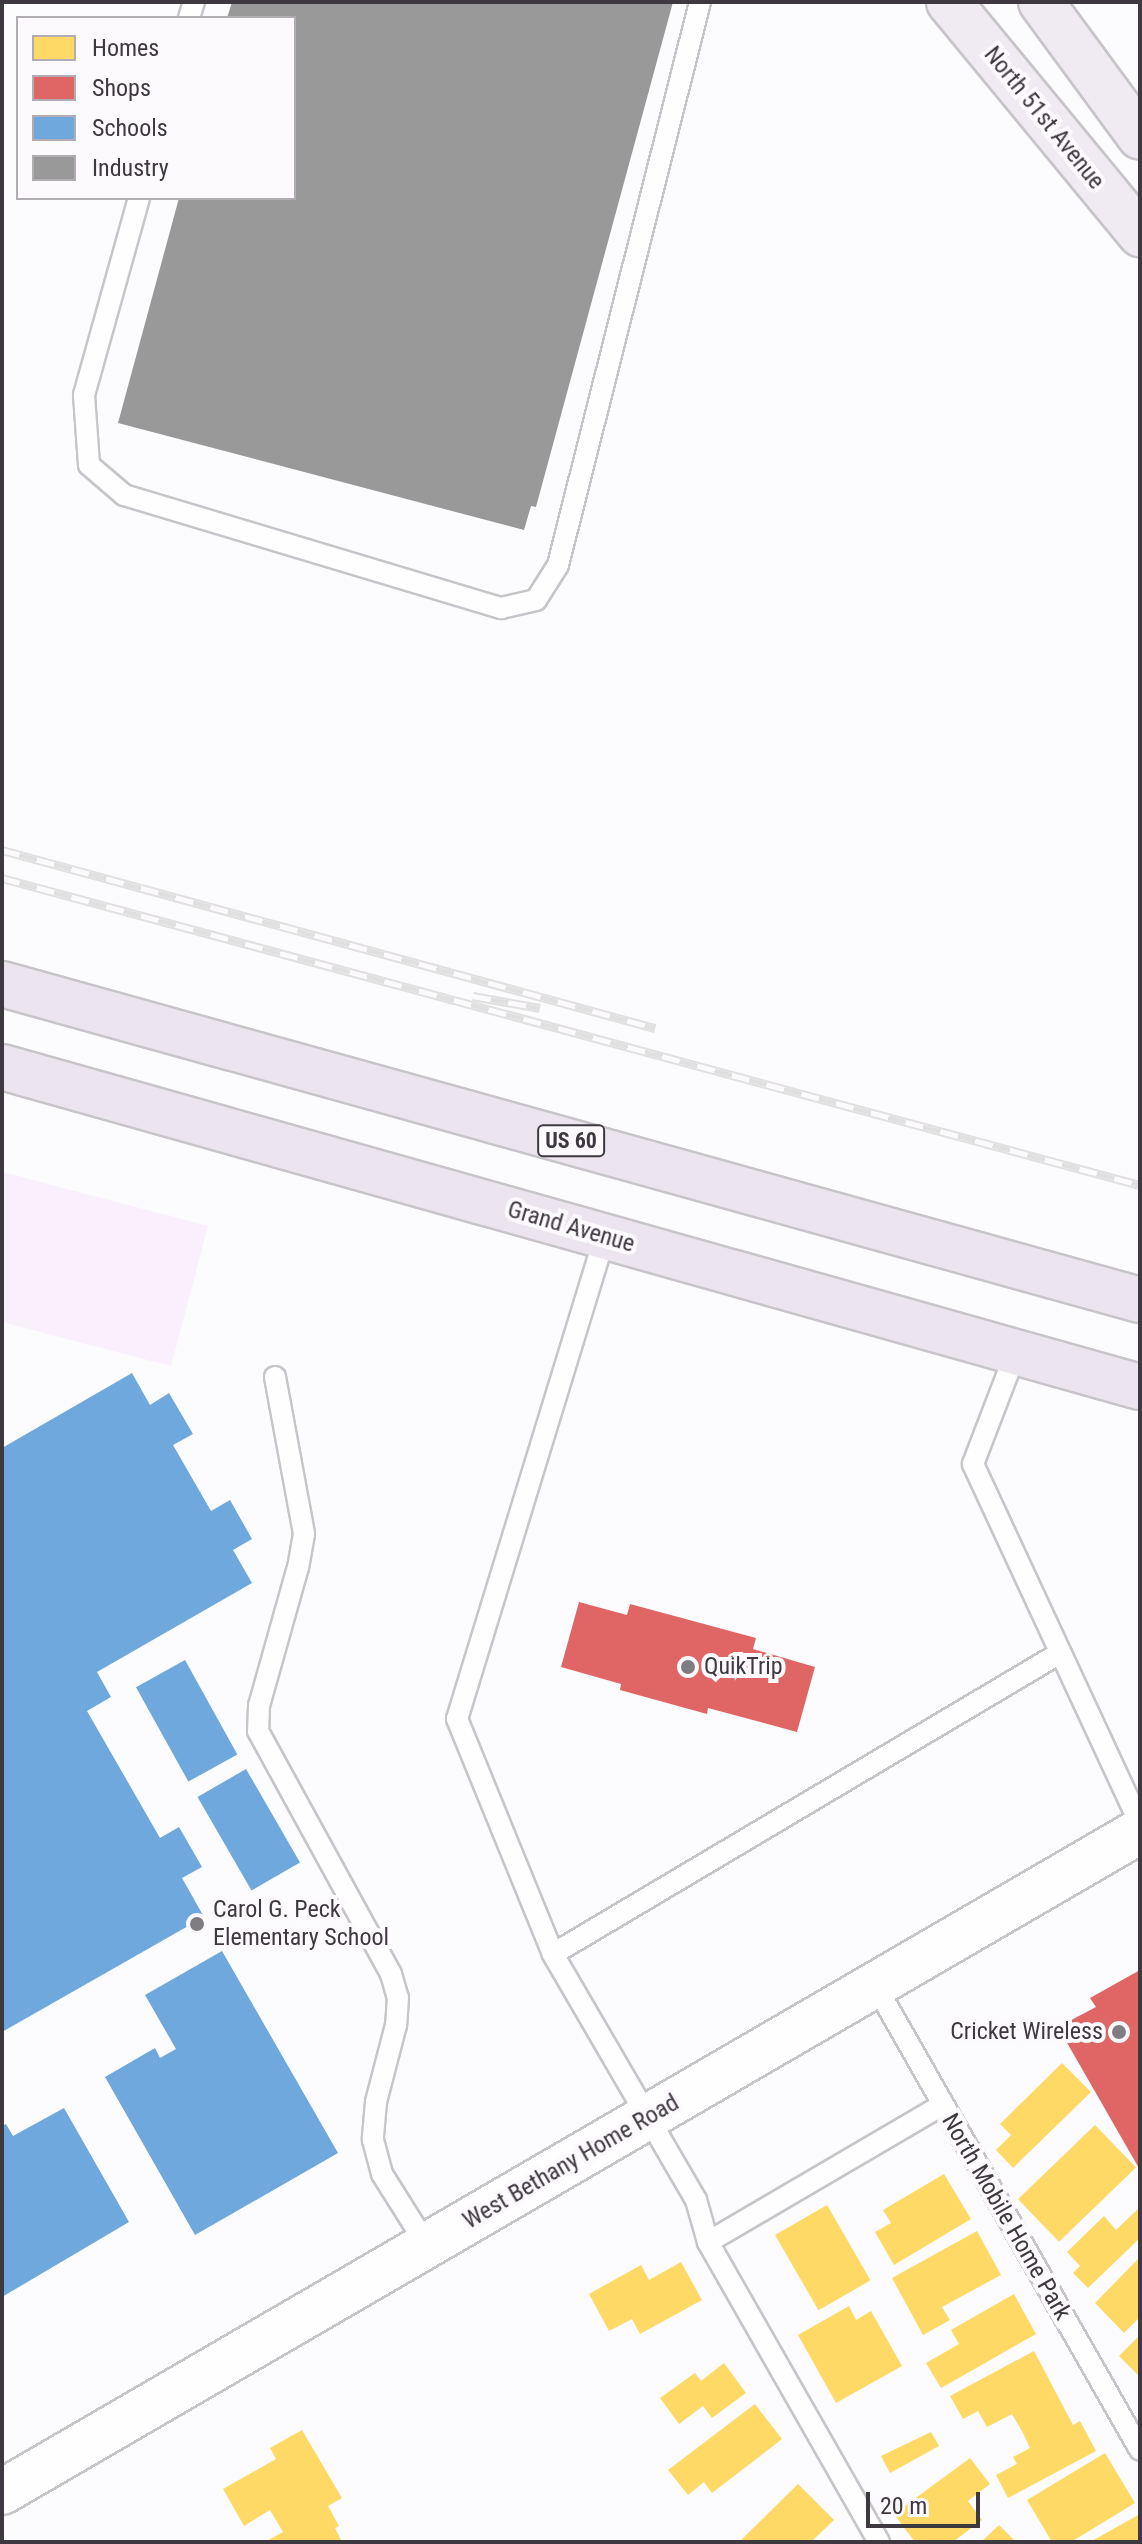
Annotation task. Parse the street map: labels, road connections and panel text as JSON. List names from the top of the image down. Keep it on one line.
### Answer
{"streets":{"highway":["US 60","Grand Avenue"],"main road":["North 51st Avenue","West Bethany Home Road"],"lane":["North Mobile Home Park"]},"crossings":[["West Bethany Home Road","North Mobile Home Park"]],"places":["QuikTrip","Carol G. Peck Elementary School","Cricket Wireless"],"legend":["Homes","Shops","Schools","Industry"],"scale_bar":"20 m"}
